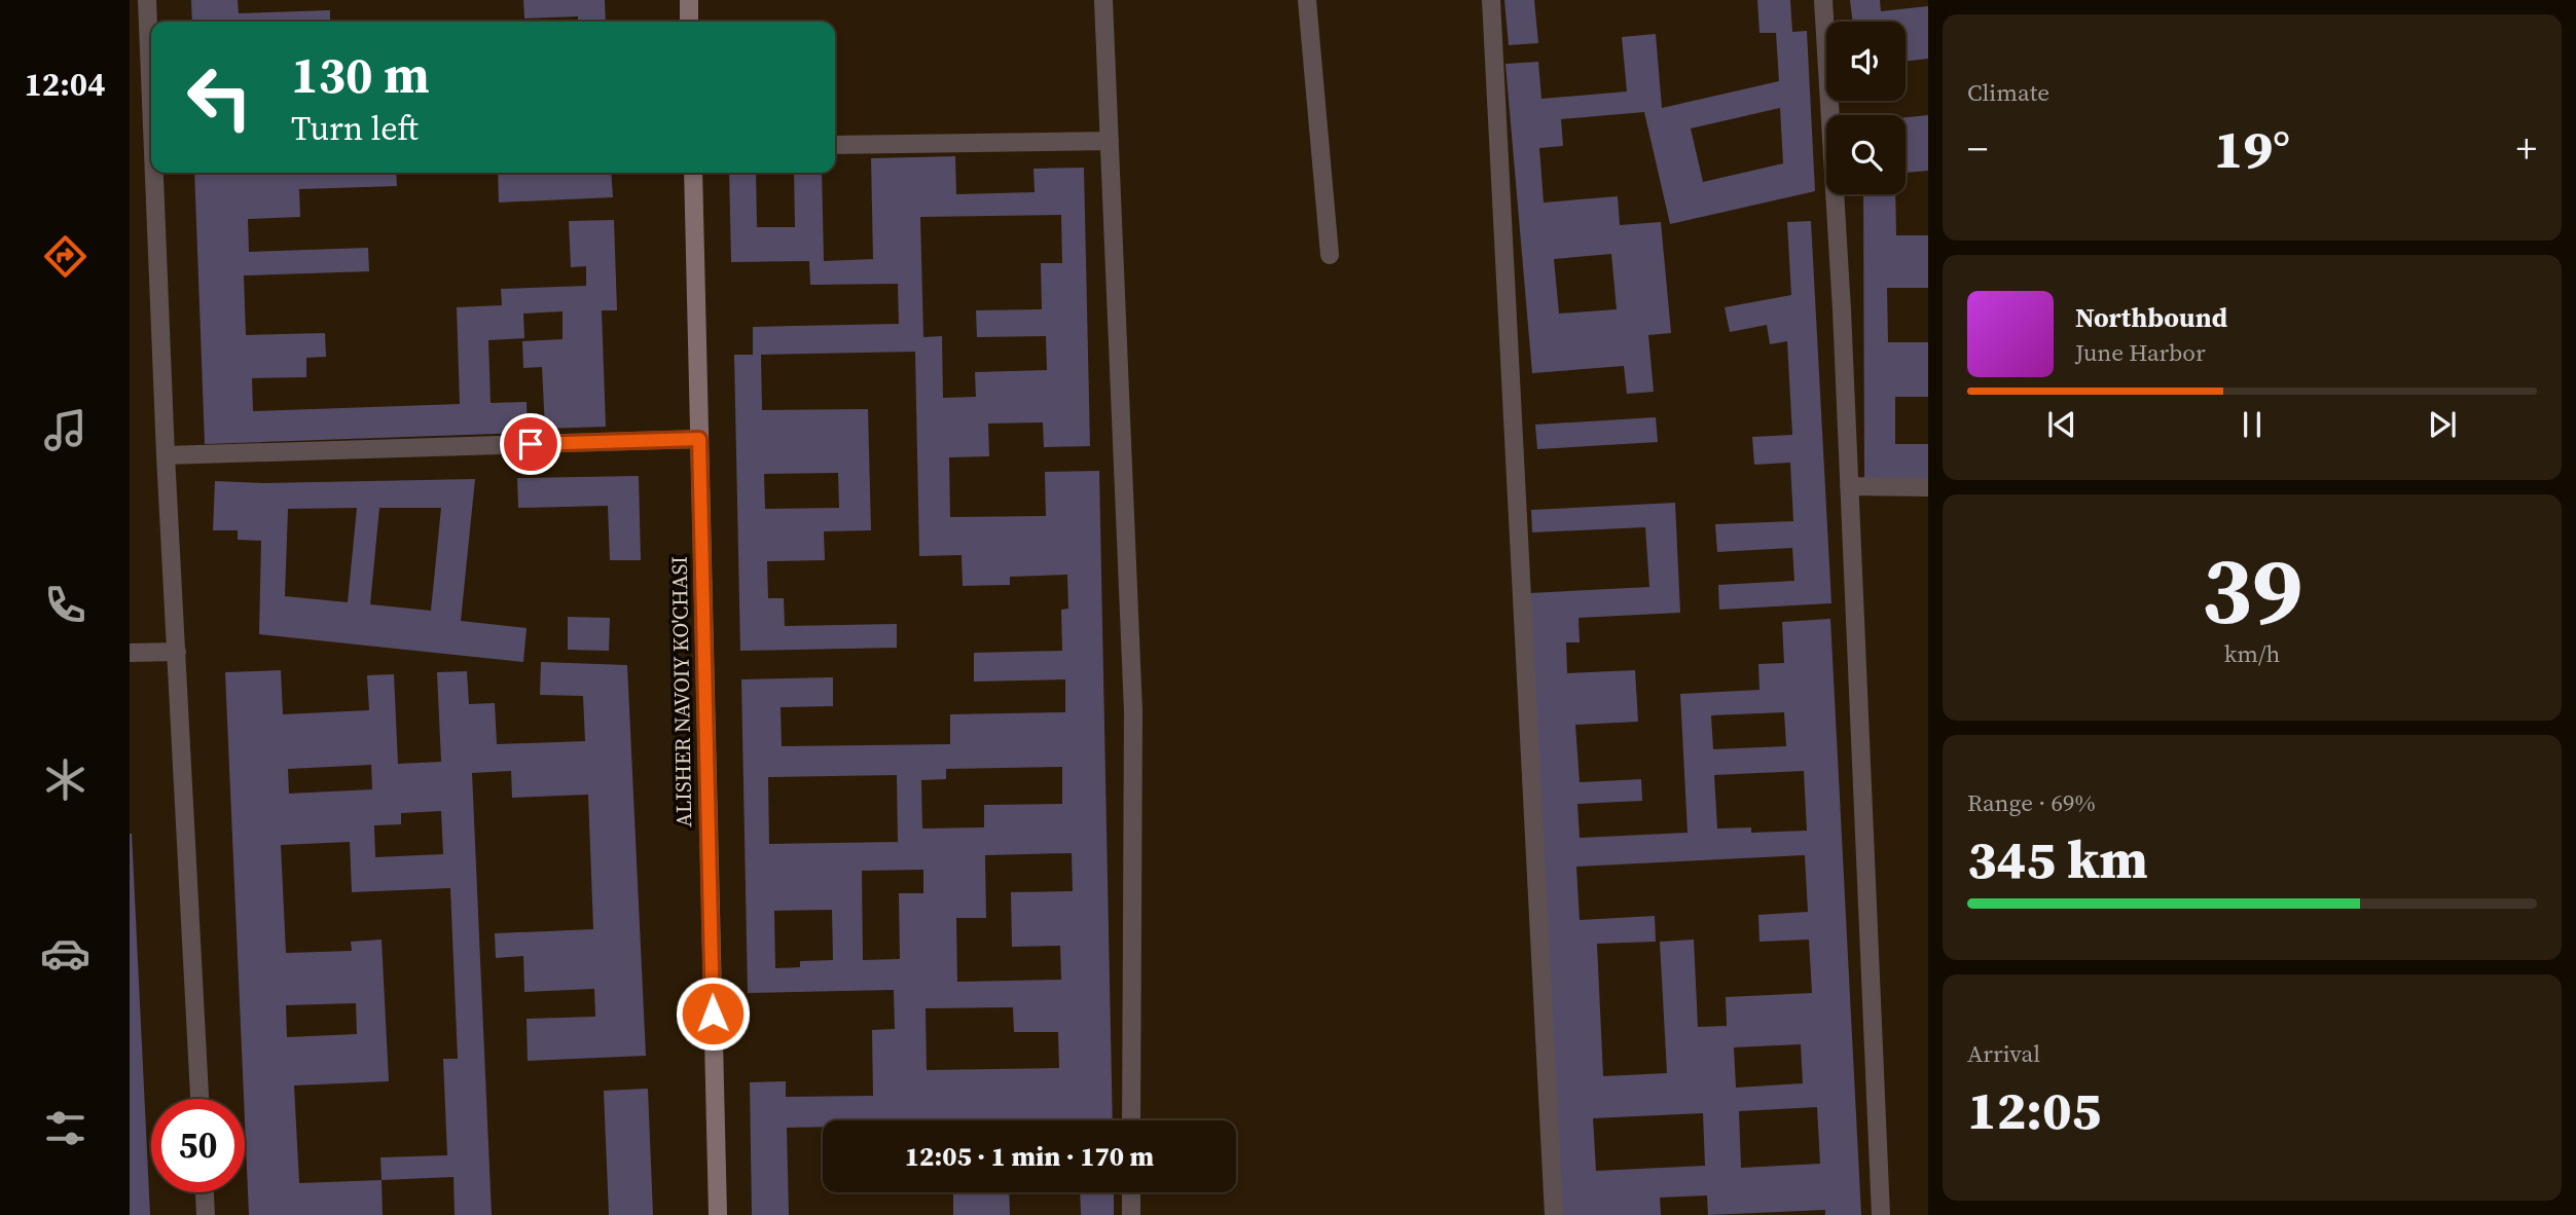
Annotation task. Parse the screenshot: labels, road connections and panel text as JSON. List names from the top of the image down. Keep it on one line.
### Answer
{"streets":{"main road":["ALISHER NAVOIY KO'CHASI"]},"page":{"tabs":"12:04","tile":["Climate",["39","km/h"],["Range · 69%","345 km"],["Arrival","12:05"]],"turn":["130 m","Turn left"],"heat":["−","19°","+"],"song":["Northbound","June Harbor"],"limit":"50","trip":"12:05 · 1 min · 170 m"}}
